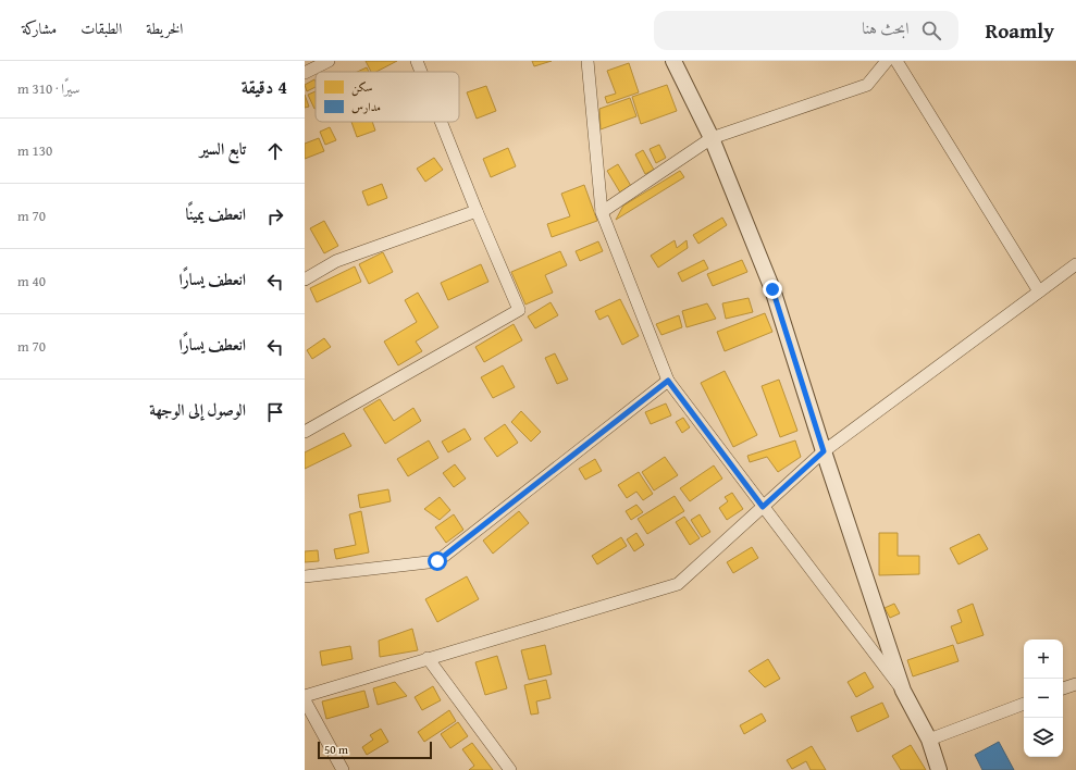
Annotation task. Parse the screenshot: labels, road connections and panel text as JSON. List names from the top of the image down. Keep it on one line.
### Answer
{"legend":["سكن","مدارس"],"scale_bar":"50 m","page":{"header":"Roamly","search":"ابحث هنا","nav":["الخريطة","الطبقات","مشاركة"],"heading":["4 دقيقة","سيرًا · 310 m"],"list":[["تابع السير","130 m"],["انعطف يمينًا","70 m"],["انعطف يسارًا","40 m"],["انعطف يسارًا","70 m"],"الوصول إلى الوجهة"],"map_buttons":["+","−"],"scale":"50 m"}}
